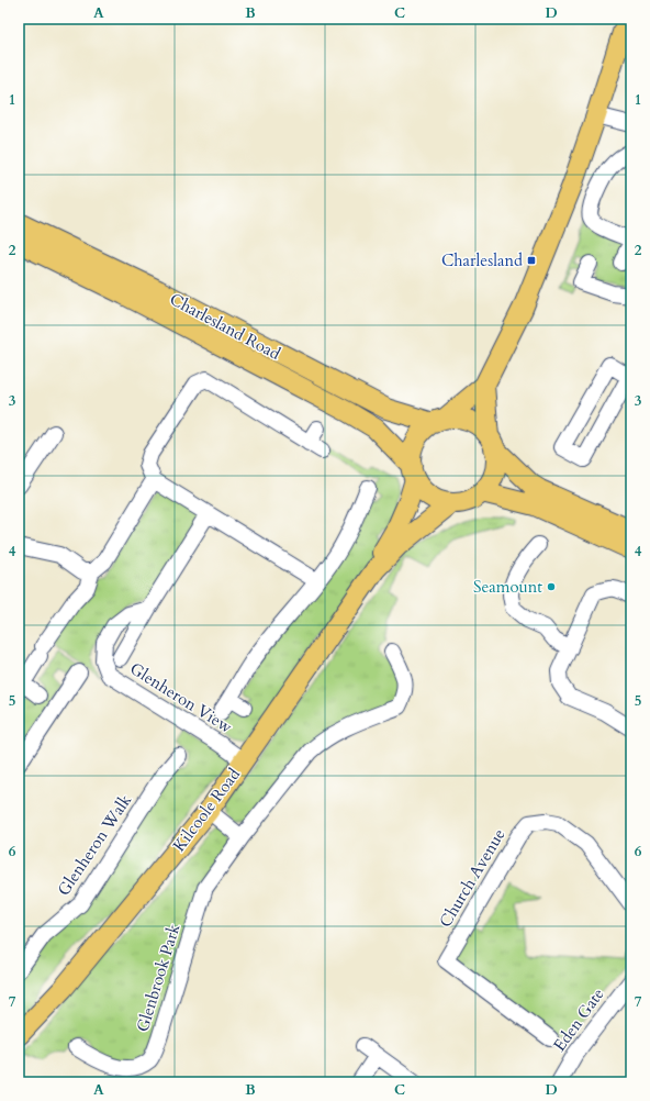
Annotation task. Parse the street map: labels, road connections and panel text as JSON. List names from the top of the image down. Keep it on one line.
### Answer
{"streets":{"main road":["Charlesland Road","Kilcoole Road"],"street":["Glenheron View","Glenheron Walk","Church Avenue","Glenbrook Park","Eden Gate"]},"crossings":[["Glenheron View","Kilcoole Road"]],"places":{"transit":["Charlesland"],"other":["Seamount"]},"grid":{"columns":["A","B","C","D"],"rows":["1","2","3","4","5","6","7"]}}
